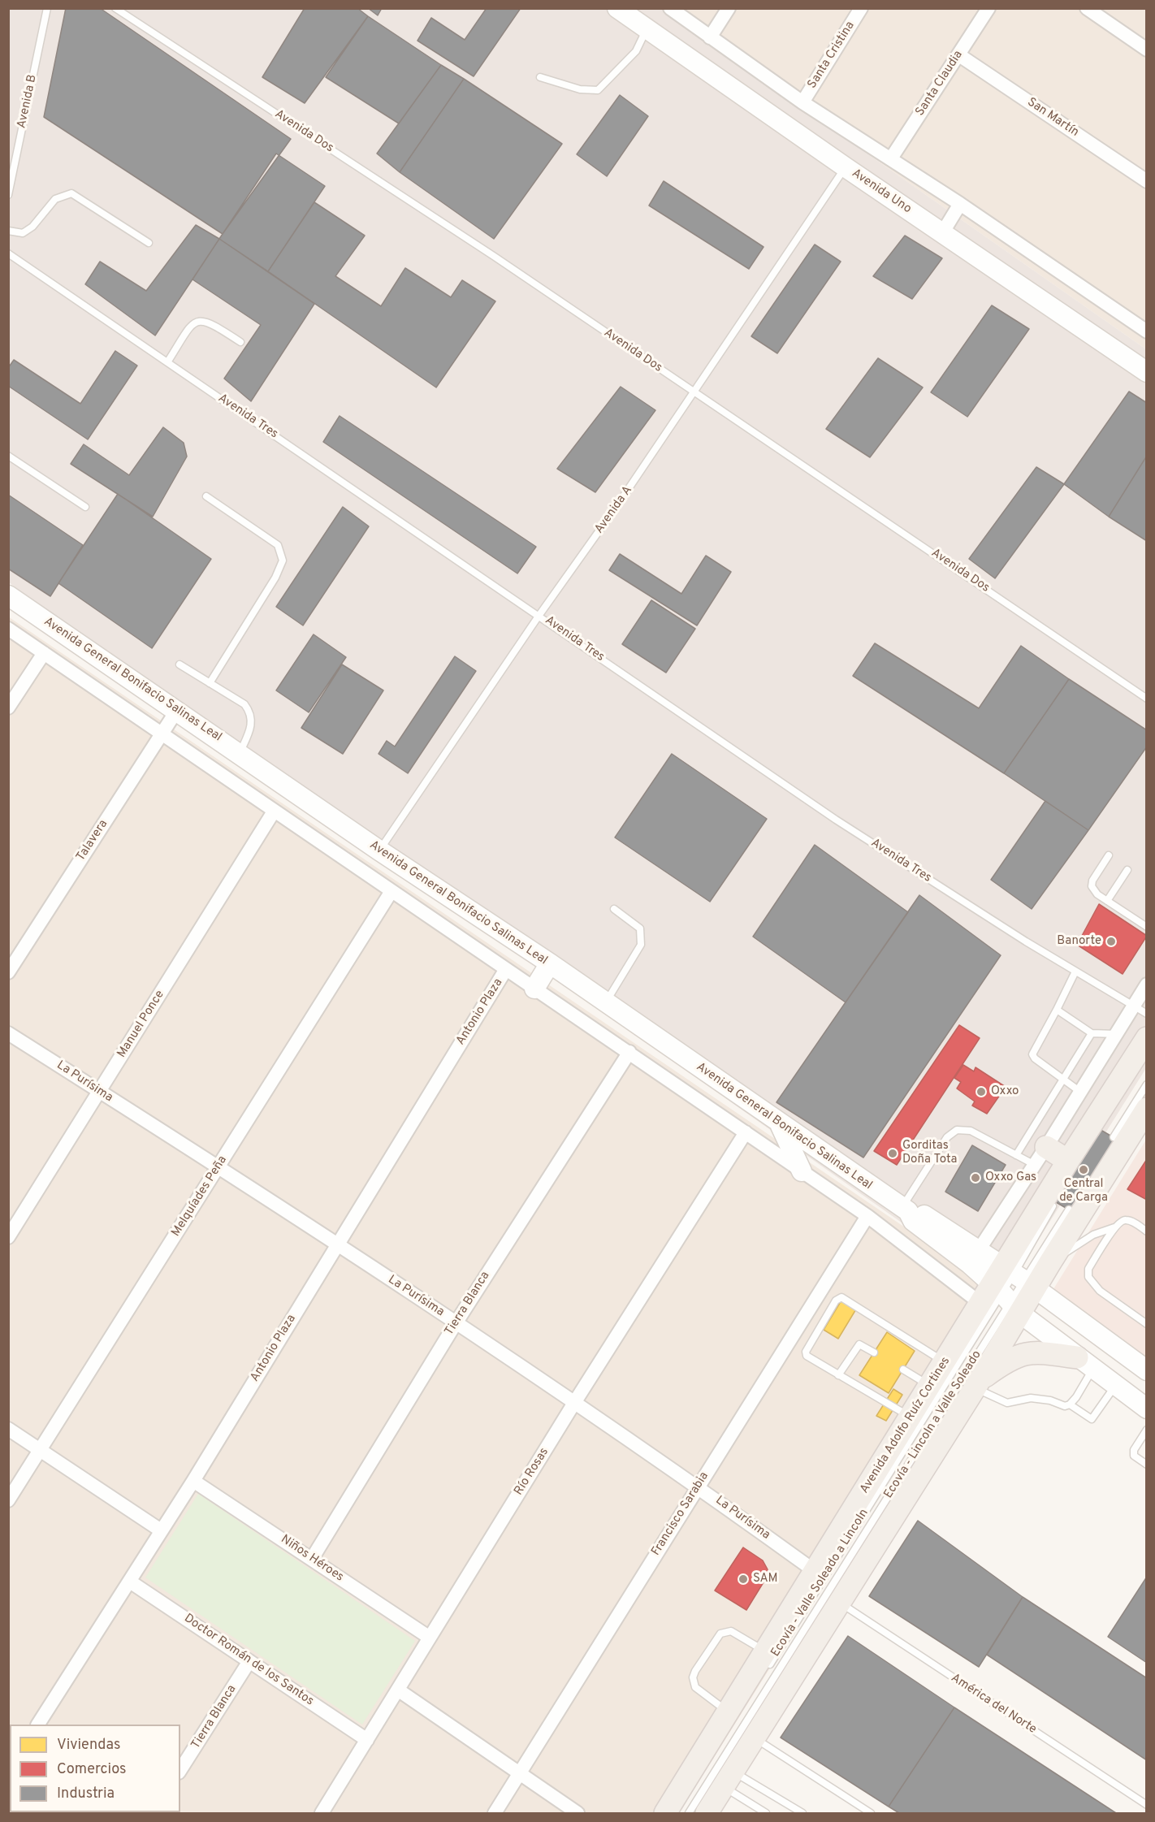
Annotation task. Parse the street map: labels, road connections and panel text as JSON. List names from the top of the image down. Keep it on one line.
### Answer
{"streets":{"main road":["Avenida Adolfo Ruíz Cortines"],"street":["Santa Cristina","Santa Claudia","San Martín","Avenida Uno","Avenida General Bonifacio Salinas Leal","Talavera","Antonio Plaza","Manuel Ponce","La Purísima","Melquíades Peña","Tierra Blanca","Río Rosas","Francisco Sarabia","Niños Héroes","Doctor Román de los Santos"],"lane":["Avenida B","Avenida Dos","Avenida Tres","Avenida A","Ecovía - Lincoln a Valle Soleado","Ecovía - Valle Soleado a Lincoln","América del Norte"]},"crossings":[["Santa Claudia","San Martín"],["Avenida Dos","Avenida A"],["Avenida Uno","Avenida A"],["Avenida Tres","Avenida A"],["Avenida A","Avenida General Bonifacio Salinas Leal"],["Avenida General Bonifacio Salinas Leal","Talavera"],["Avenida General Bonifacio Salinas Leal","Ecovía - Lincoln a Valle Soleado"],["Avenida General Bonifacio Salinas Leal","Avenida Adolfo Ruíz Cortines"],["Avenida General Bonifacio Salinas Leal","Ecovía - Valle Soleado a Lincoln"],["Antonio Plaza","La Purísima"],["Antonio Plaza","Niños Héroes"],["Antonio Plaza","Doctor Román de los Santos"],["Manuel Ponce","La Purísima"],["La Purísima","Melquíades Peña"],["La Purísima","Tierra Blanca"],["La Purísima","Avenida Adolfo Ruíz Cortines"],["La Purísima","Río Rosas"],["La Purísima","Francisco Sarabia"],["Tierra Blanca","Niños Héroes"],["Tierra Blanca","Doctor Román de los Santos"],["Ecovía - Lincoln a Valle Soleado","Avenida Adolfo Ruíz Cortines"],["Ecovía - Lincoln a Valle Soleado","Ecovía - Valle Soleado a Lincoln"],["Avenida Adolfo Ruíz Cortines","Ecovía - Valle Soleado a Lincoln"],["Avenida Adolfo Ruíz Cortines","América del Norte"],["Río Rosas","Niños Héroes"],["Río Rosas","Doctor Román de los Santos"]],"places":["Banorte","Oxxo","Gorditas Doña Tota","Central de Carga","Oxxo Gas","SAM"],"legend":["Viviendas","Comercios","Industria"]}
